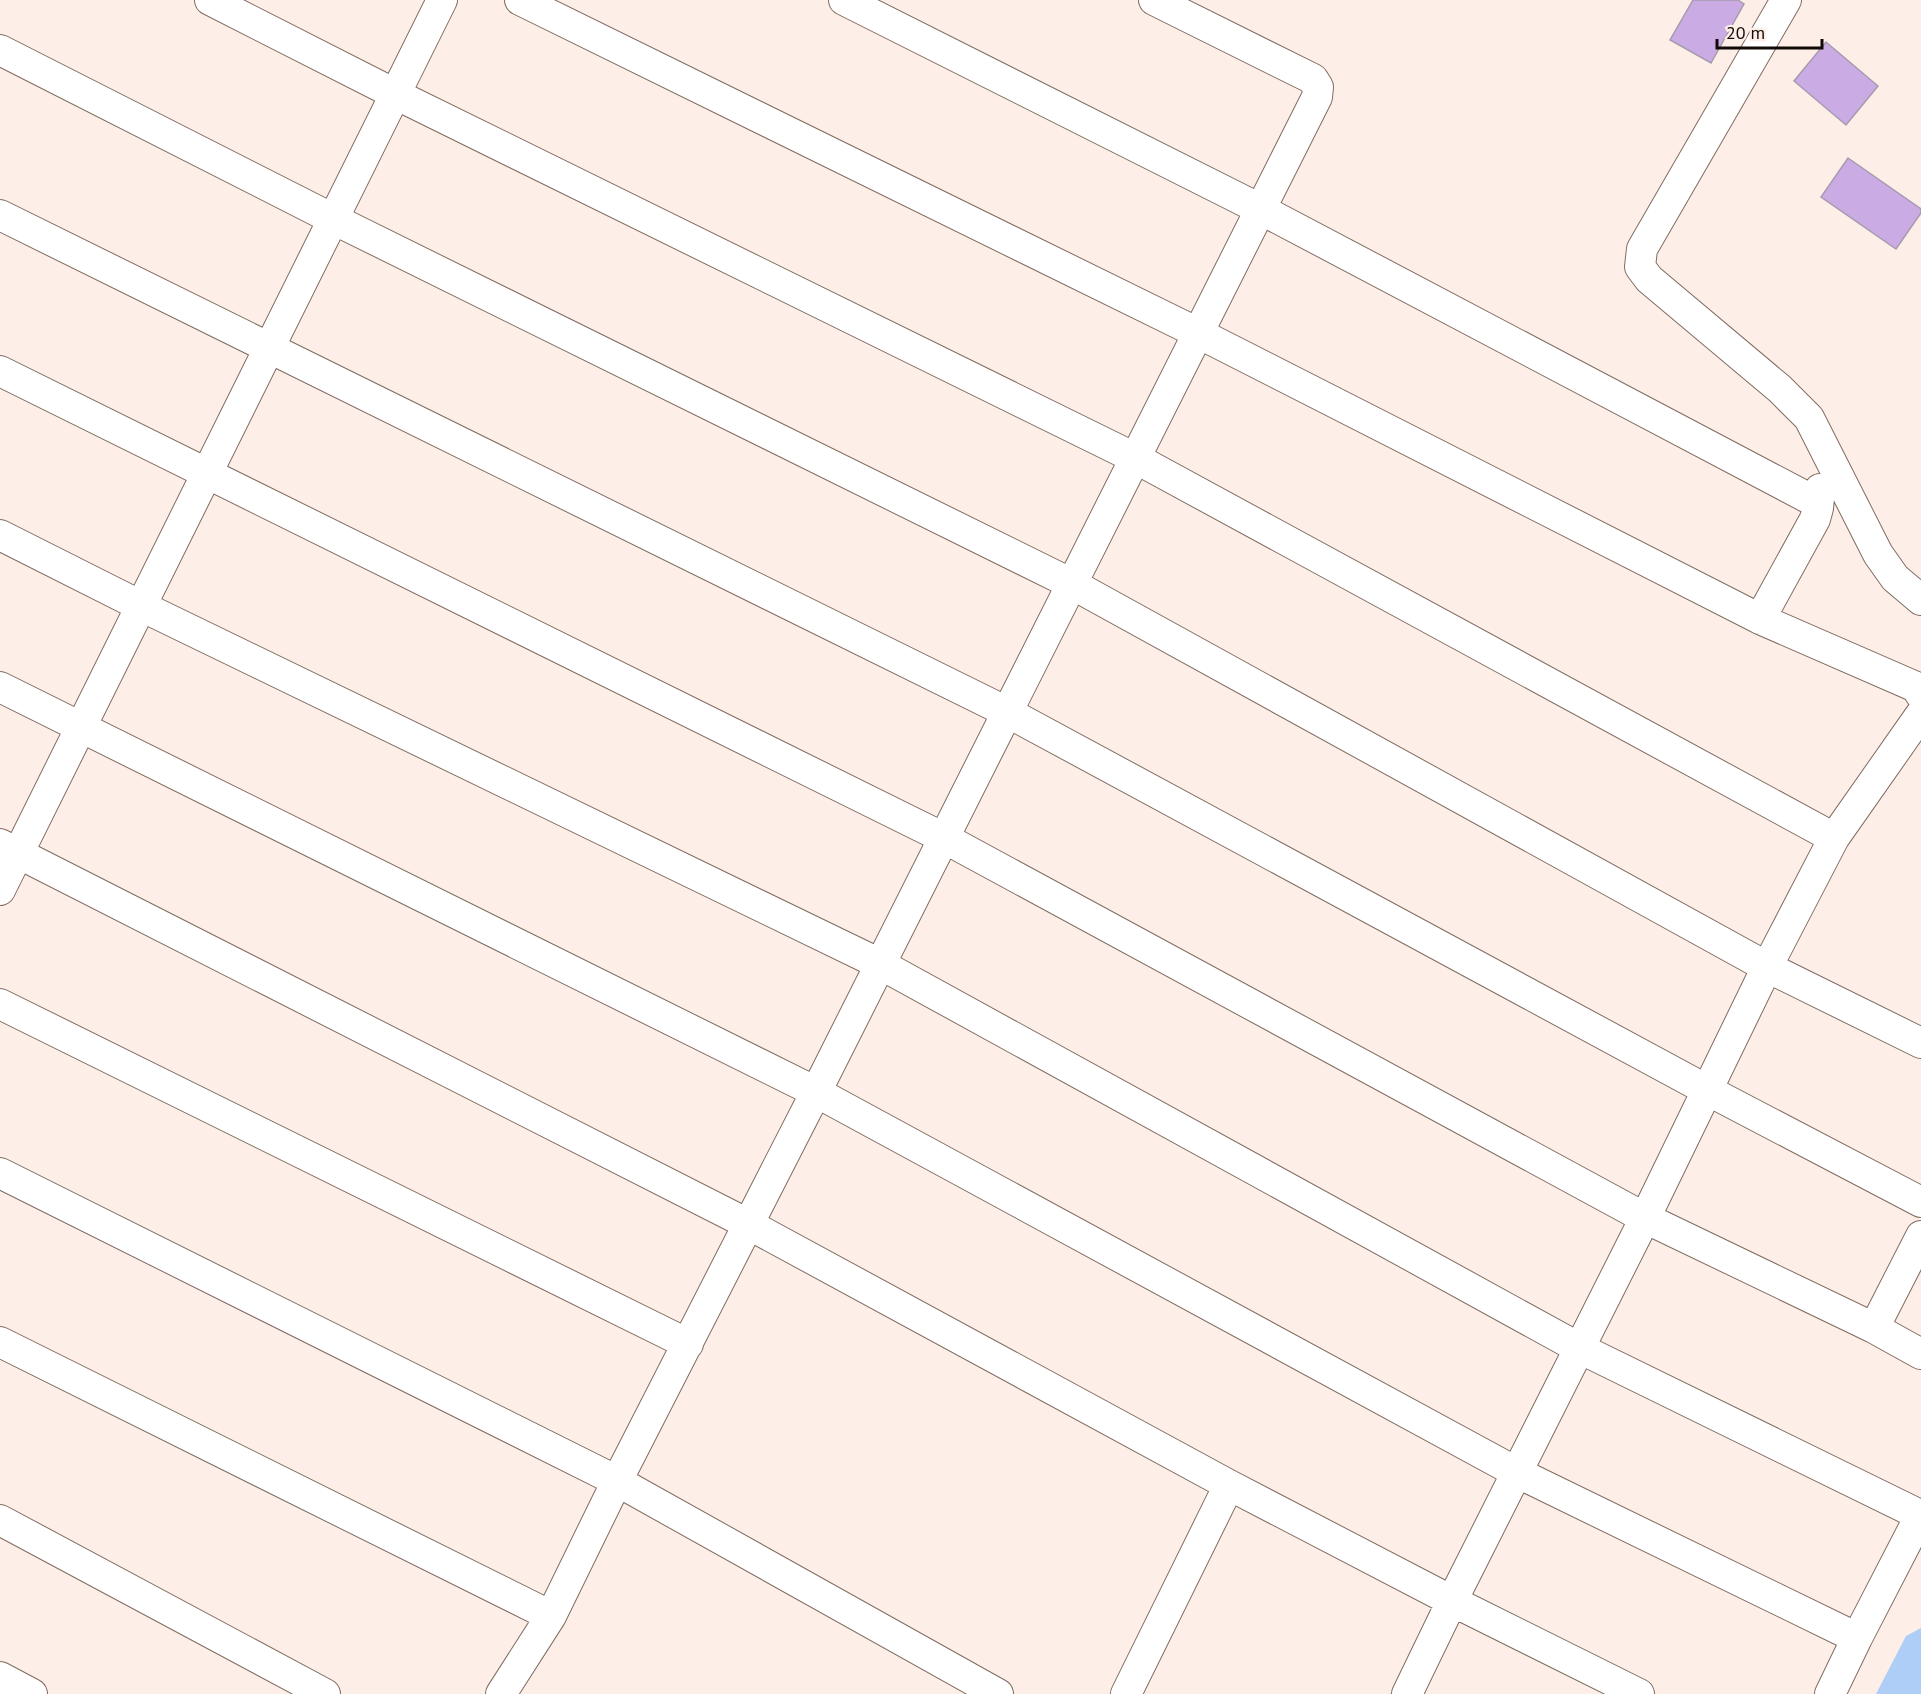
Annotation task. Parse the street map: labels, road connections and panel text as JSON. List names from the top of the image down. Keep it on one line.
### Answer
{"scale_bar":"20 m"}
